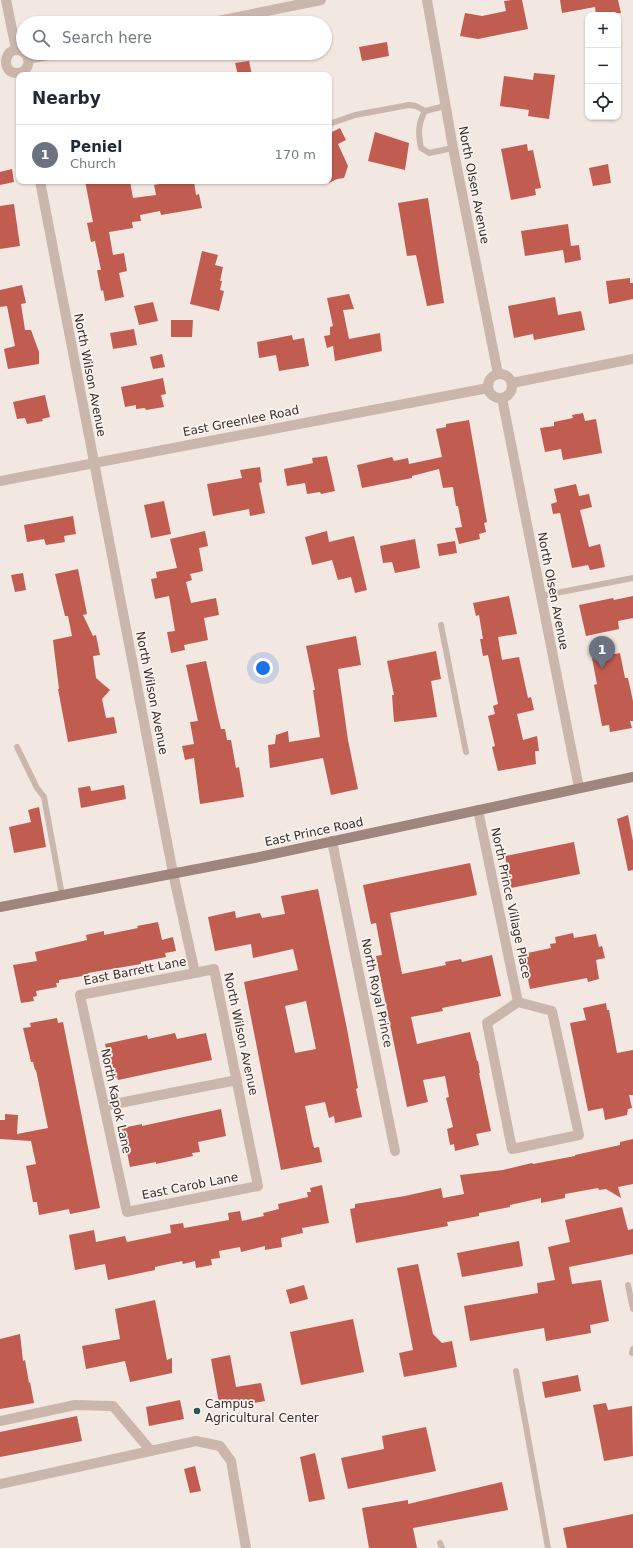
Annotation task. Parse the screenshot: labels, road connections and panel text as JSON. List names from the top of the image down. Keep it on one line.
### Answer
{"streets":{"main road":["East Prince Road"],"street":["North Olsen Avenue","North Wilson Avenue","East Greenlee Road","North Prince Village Place","East Barrett Lane","North Royal Prince","North Kapok Lane","East Carob Lane"]},"crossings":[["North Olsen Avenue","East Greenlee Road"],["North Olsen Avenue","East Prince Road"],["North Wilson Avenue","East Greenlee Road"],["North Wilson Avenue","East Prince Road"],["North Wilson Avenue","East Barrett Lane"],["North Wilson Avenue","East Carob Lane"],["East Prince Road","North Prince Village Place"],["East Prince Road","North Royal Prince"],["East Barrett Lane","North Kapok Lane"],["North Kapok Lane","East Carob Lane"]],"places":["Campus Agricultural Center"],"page":{"map_buttons":["+","−"],"search":"Search here","heading":"Nearby","list":[{"mark":"1","name":"Peniel","note":"Church","value":"170 m"}],"pins":"1"}}
